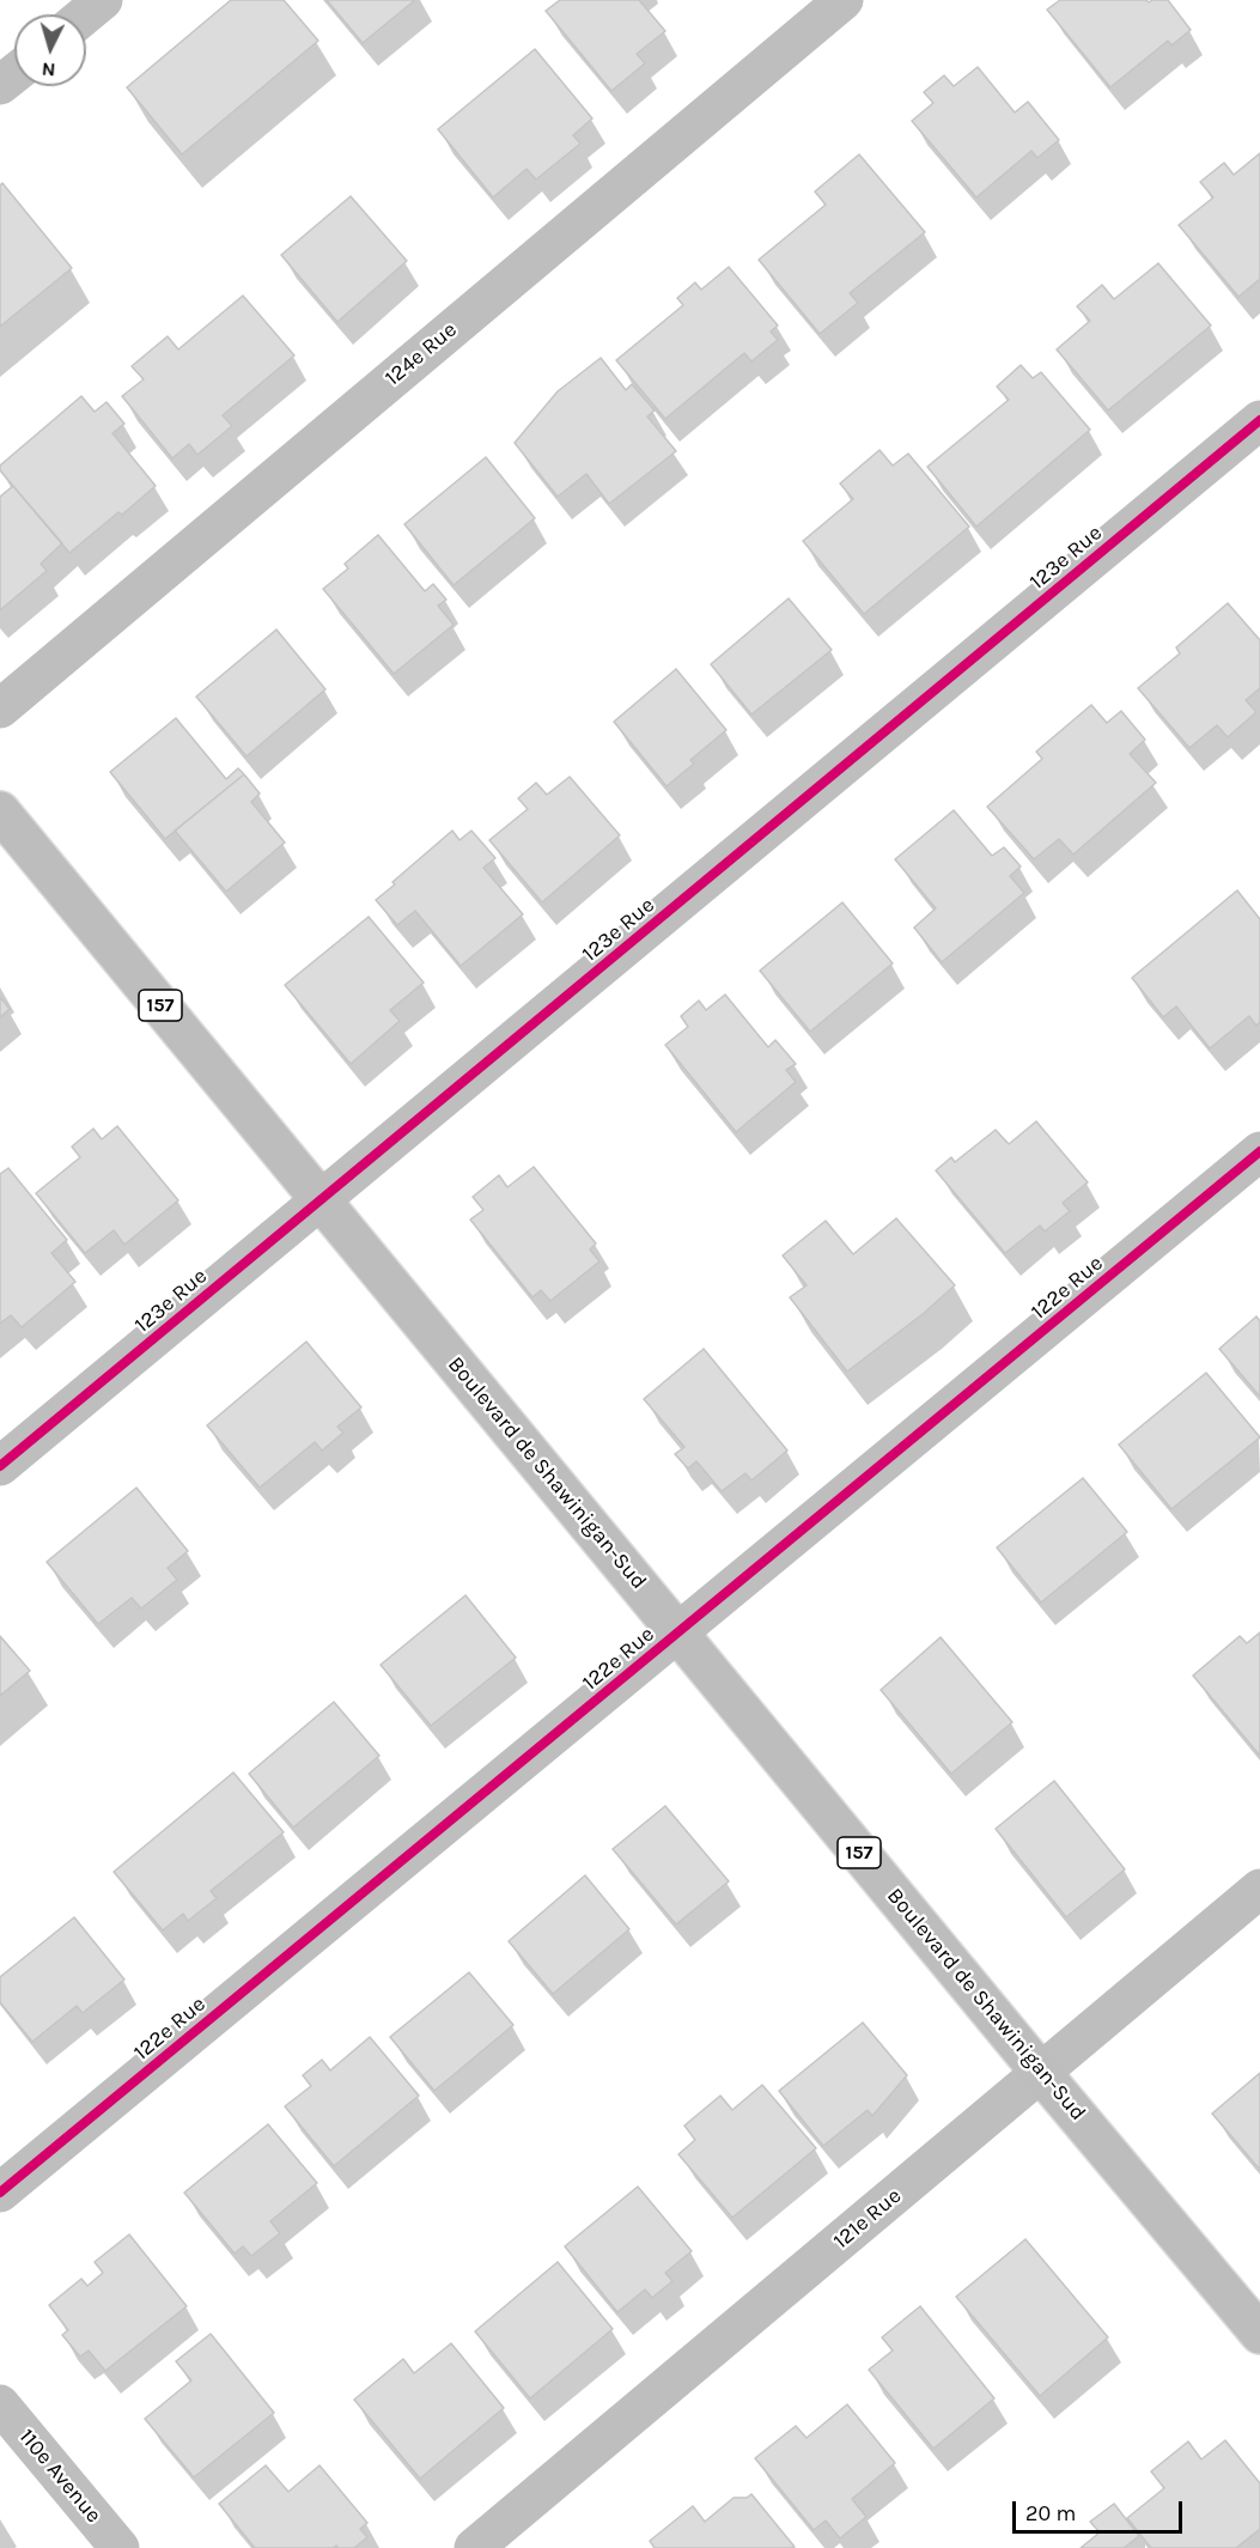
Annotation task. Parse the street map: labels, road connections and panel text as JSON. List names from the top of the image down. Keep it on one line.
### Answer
{"streets":{"main road":["157","Boulevard de Shawinigan-Sud"],"street":["124e Rue","123e Rue","122e Rue","121e Rue","110e Avenue"]},"crossings":[["123e Rue","Boulevard de Shawinigan-Sud"],["122e Rue","Boulevard de Shawinigan-Sud"],["Boulevard de Shawinigan-Sud","121e Rue"]],"scale_bar":"20 m","north":"bottom"}
